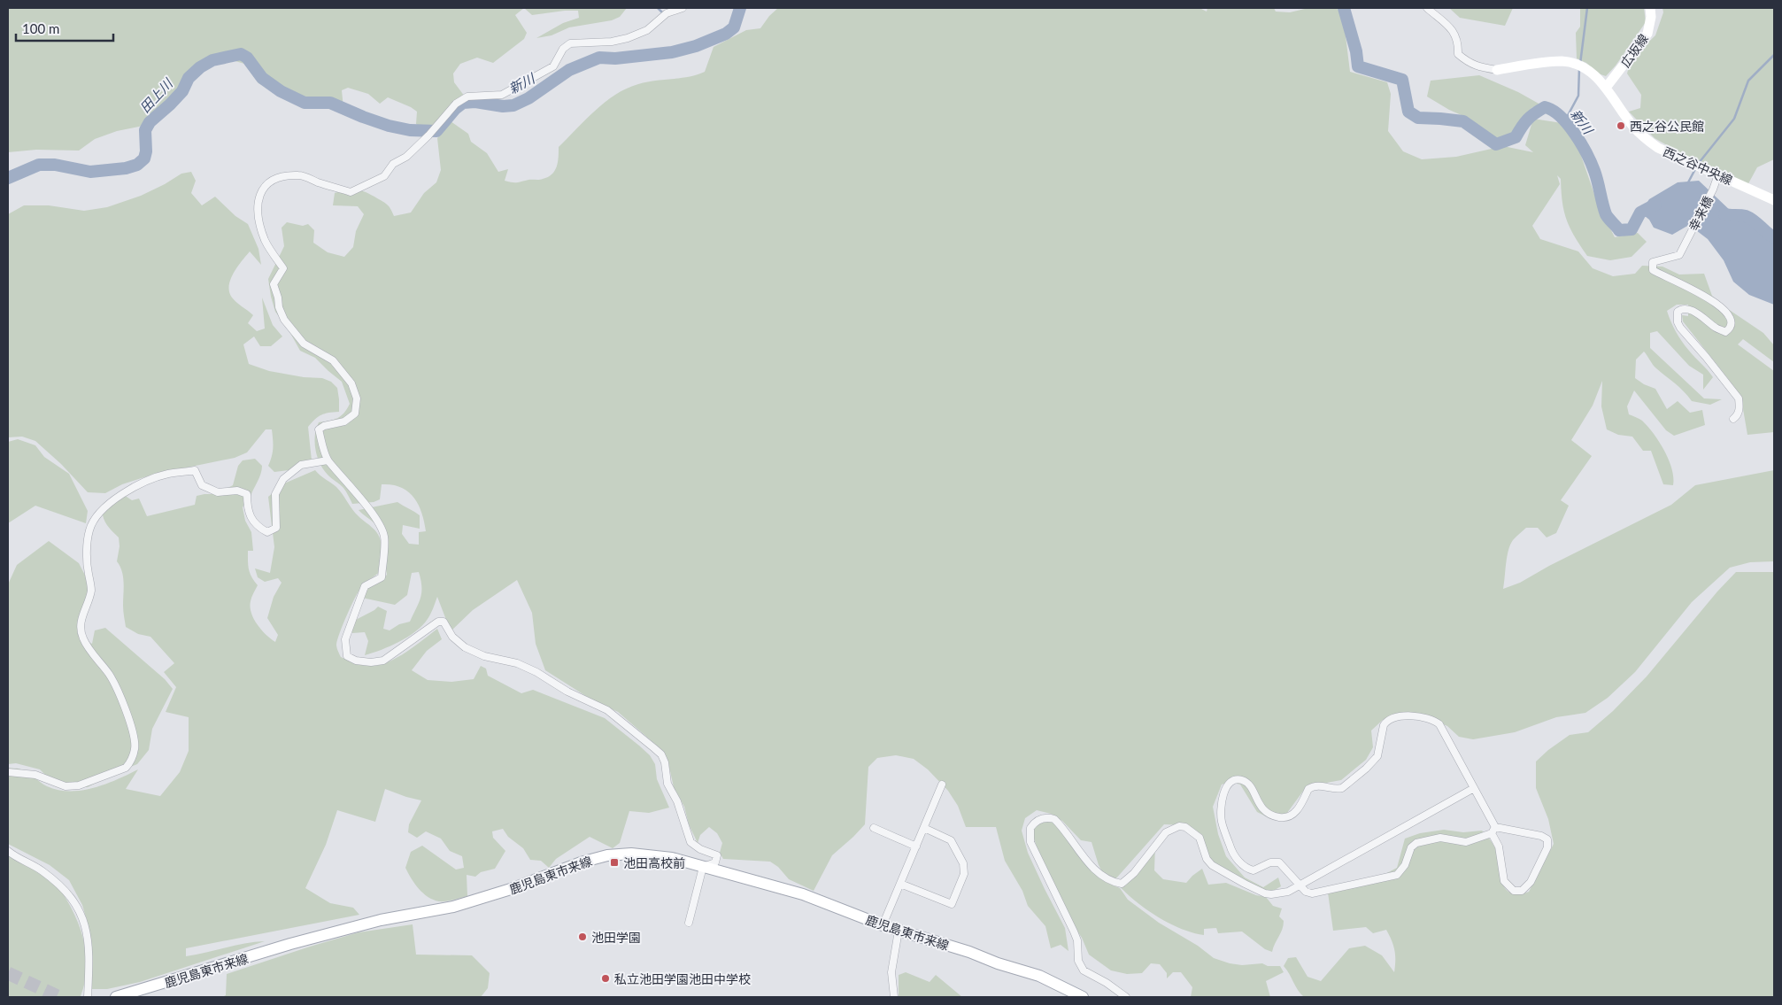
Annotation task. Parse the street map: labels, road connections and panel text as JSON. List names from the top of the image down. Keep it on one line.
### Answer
{"streets":{"main road":["鹿児島東市来線"],"street":["広坂線","西之谷中央線","幸来橋"]},"crossings":[["広坂線","西之谷中央線"],["西之谷中央線","幸来橋"]],"water":["新川","田上川"],"places":{"other":["西之谷公民館","池田学園","私立池田学園池田中学校"],"transit":["池田高校前"]},"scale_bar":"100 m"}
